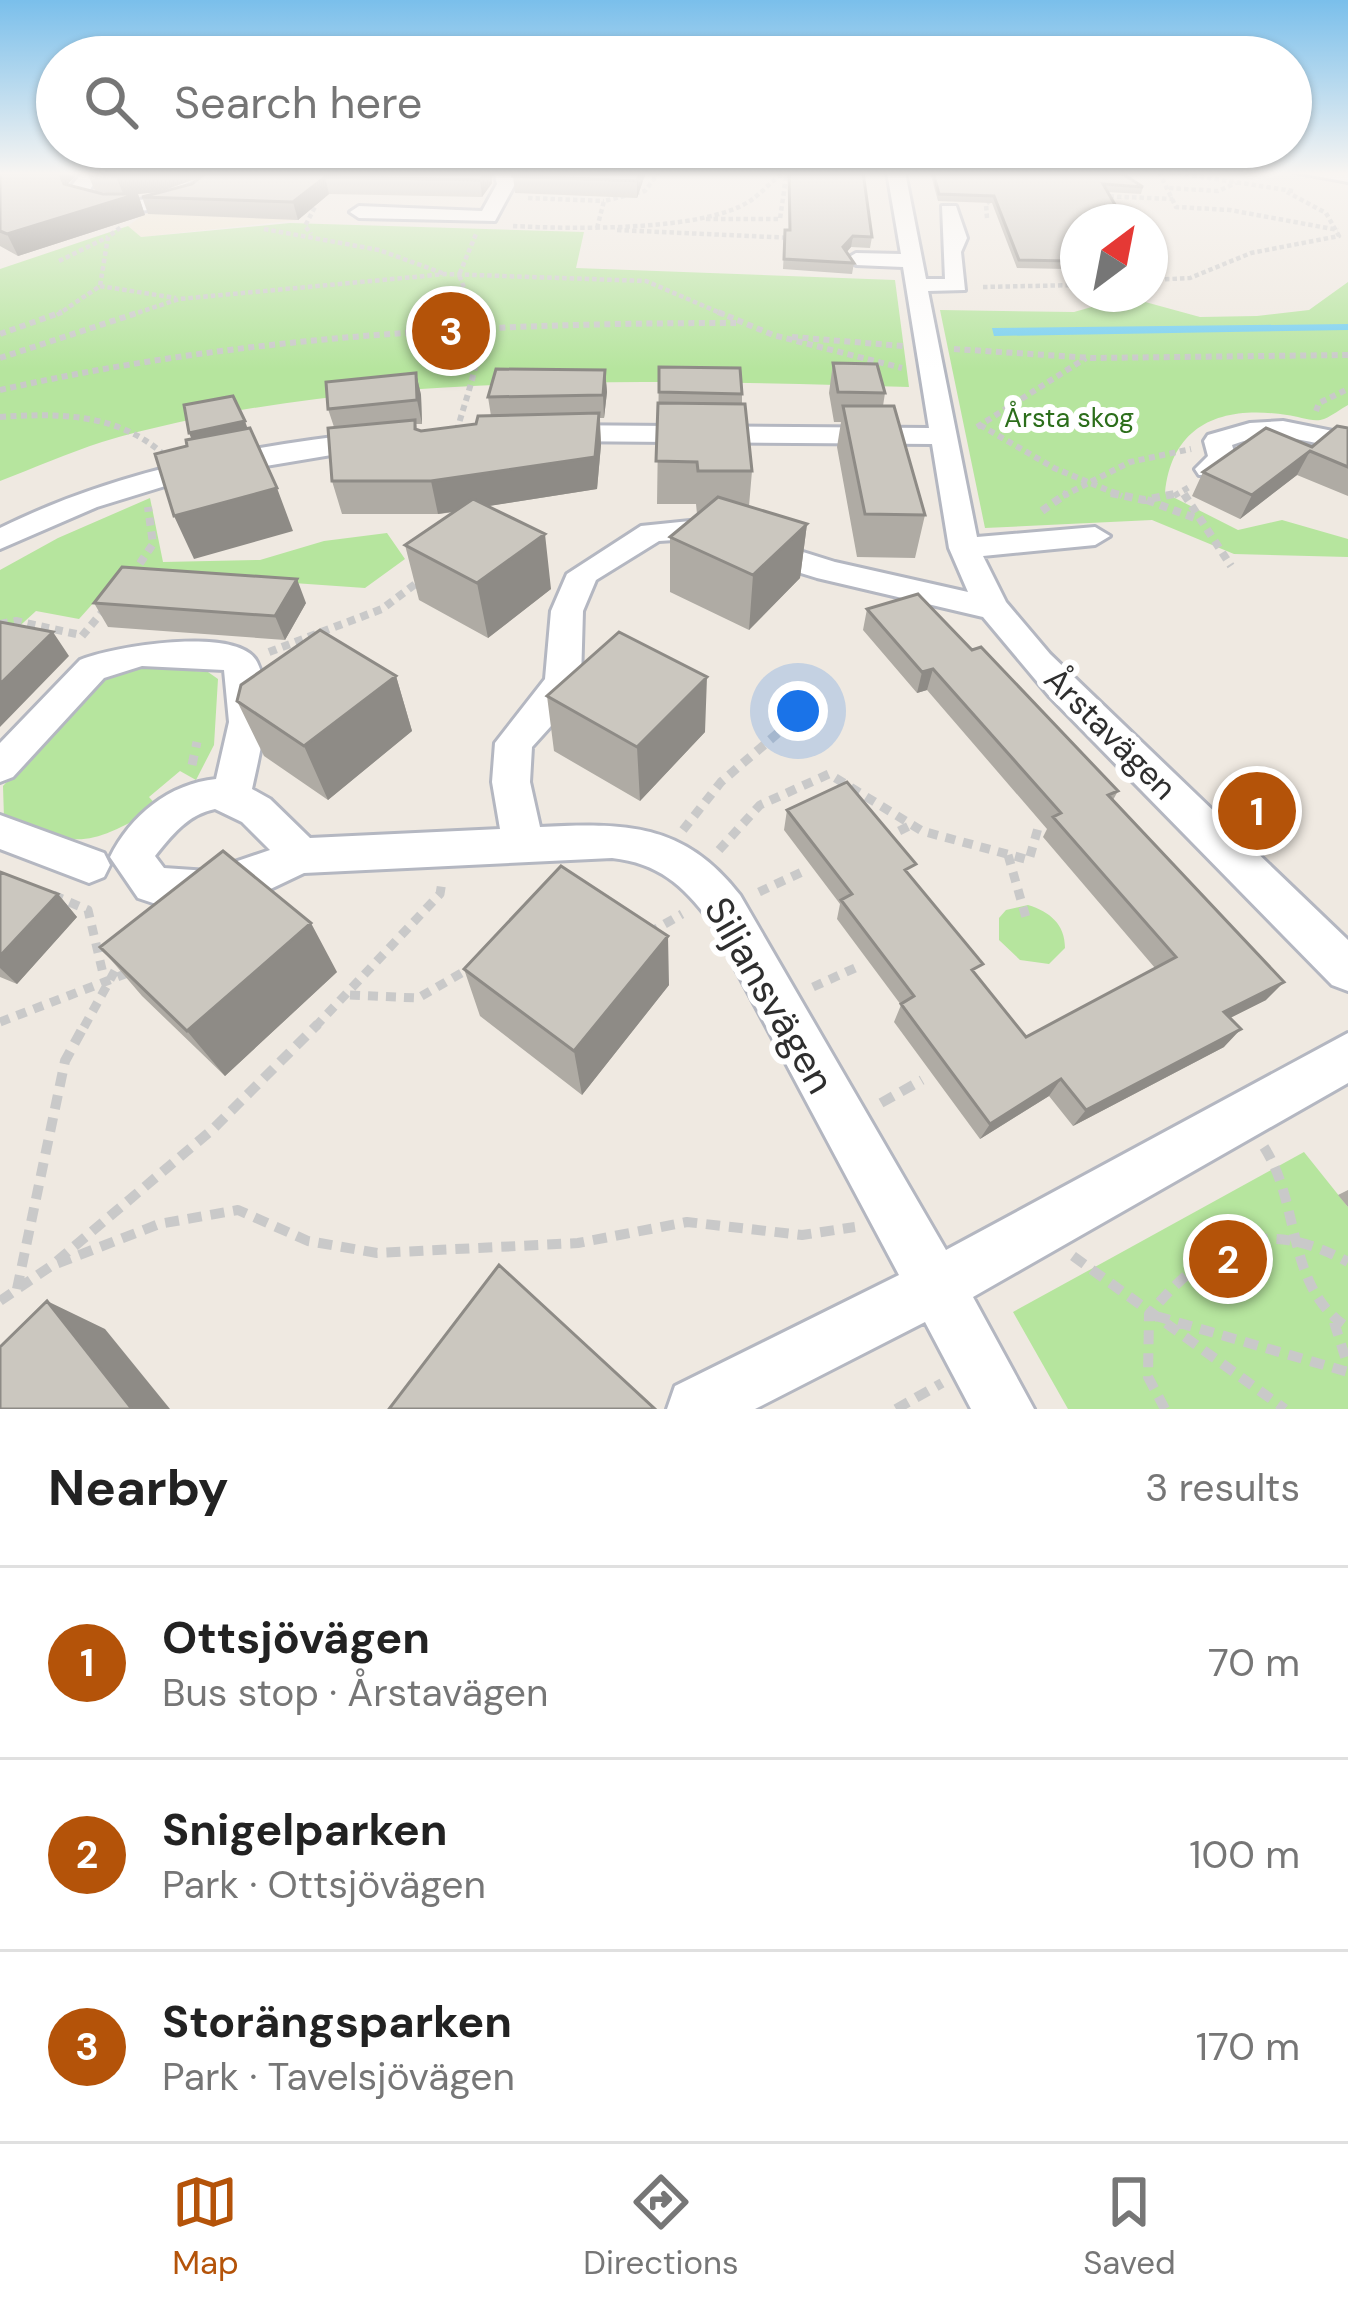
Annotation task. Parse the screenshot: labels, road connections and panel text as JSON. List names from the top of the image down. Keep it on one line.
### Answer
{"streets":{"street":["Årstavägen","Siljansvägen"]},"parks":["Årsta skog"],"north":"top right","page":{"search":"Search here","pins":["3","1","2"],"heading":["Nearby","3 results"],"list":[{"mark":"1","name":"Ottsjövägen","note":"Bus stop · Årstavägen","value":"70 m"},{"mark":"2","name":"Snigelparken","note":"Park · Ottsjövägen","value":"100 m"},{"mark":"3","name":"Storängsparken","note":"Park · Tavelsjövägen","value":"170 m"}],"nav":["Map","Directions","Saved"]}}
